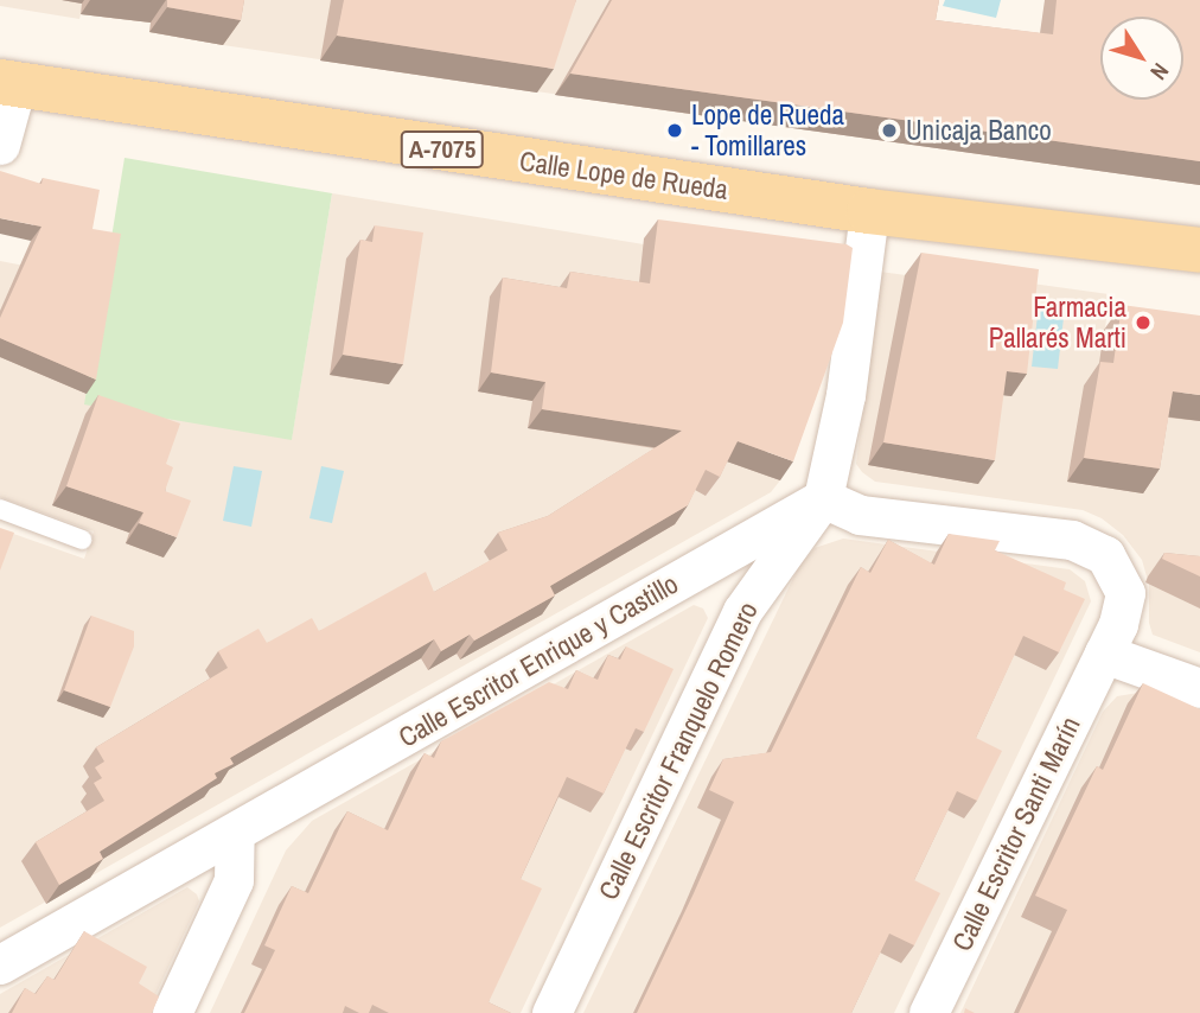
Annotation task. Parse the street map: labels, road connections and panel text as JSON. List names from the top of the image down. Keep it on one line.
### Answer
{"streets":{"main road":["A-7075","Calle Lope de Rueda"],"street":["Calle Escritor Enrique y Castillo","Calle Escritor Franquelo Romero","Calle Escritor Santi Marín"]},"crossings":[["Calle Escritor Enrique y Castillo","Calle Escritor Franquelo Romero"],["Calle Escritor Enrique y Castillo","Calle Escritor Santi Marín"],["Calle Escritor Franquelo Romero","Calle Escritor Santi Marín"]],"places":["Lope de Rueda - Tomillares","Unicaja Banco","Farmacia Pallarés Marti"],"north":"bottom right"}
